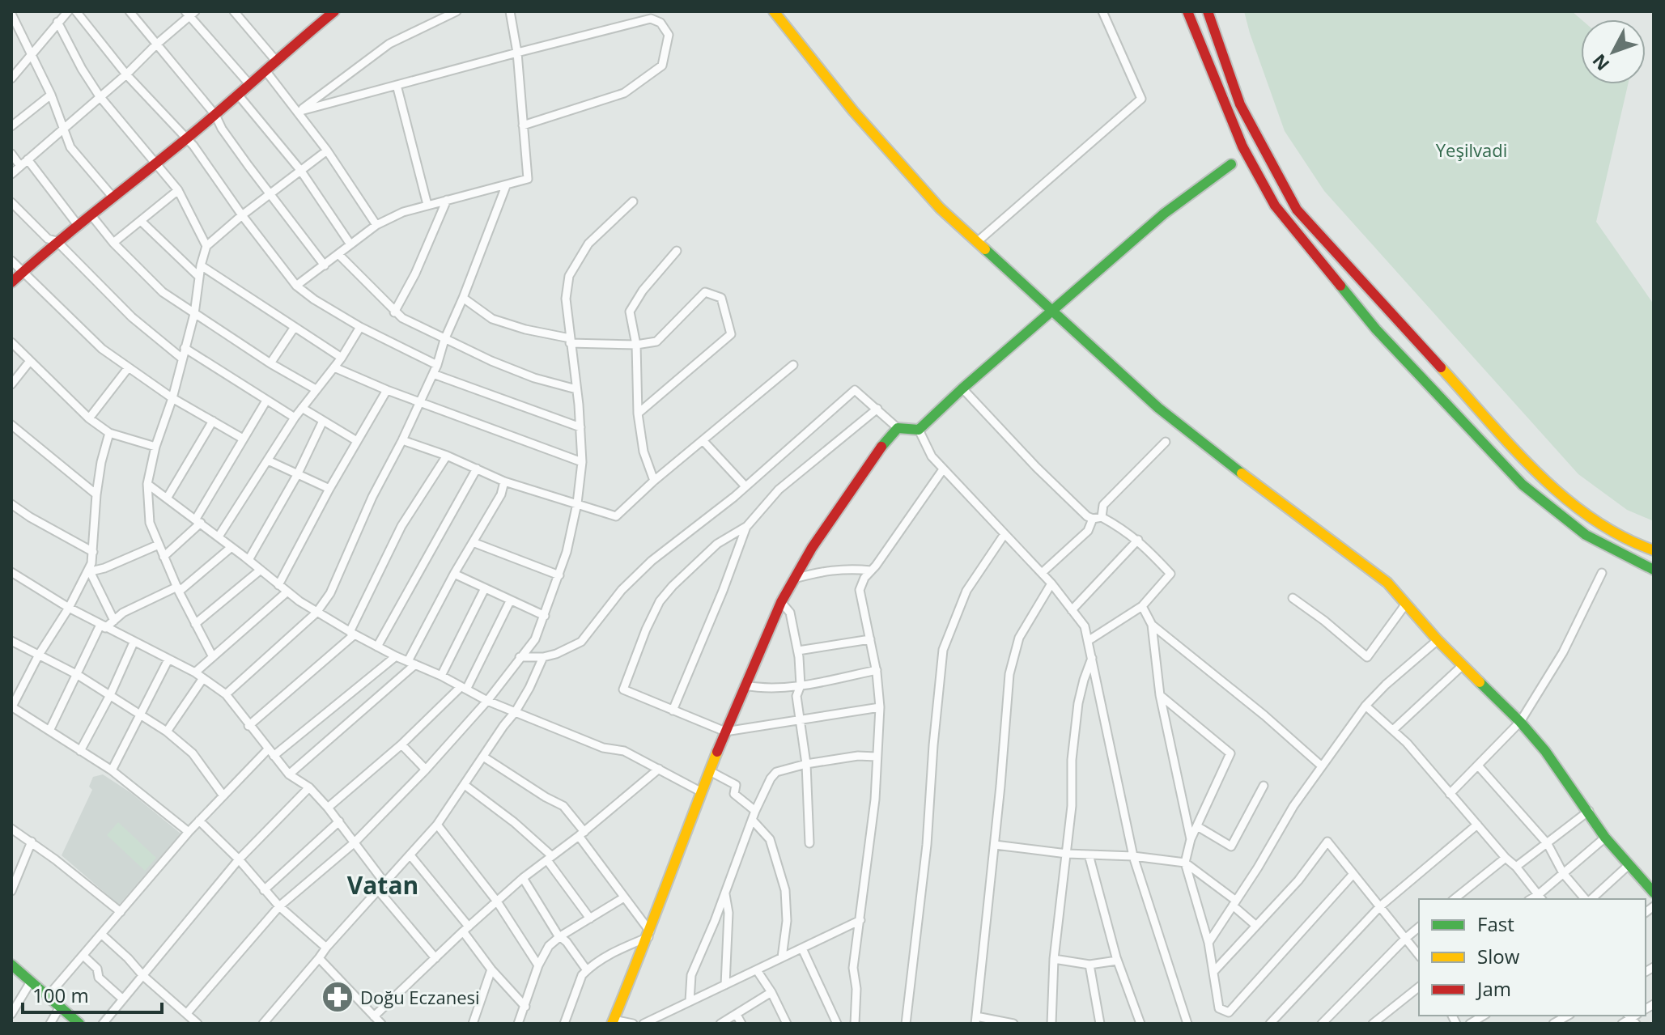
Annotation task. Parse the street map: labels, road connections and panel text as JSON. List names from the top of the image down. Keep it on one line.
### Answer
{"districts":["Vatan"],"parks":["Yeşilvadi"],"places":{"pharmacy":["Doğu Eczanesi"]},"legend":["Fast","Slow","Jam"],"scale_bar":"100 m","north":"bottom left"}
